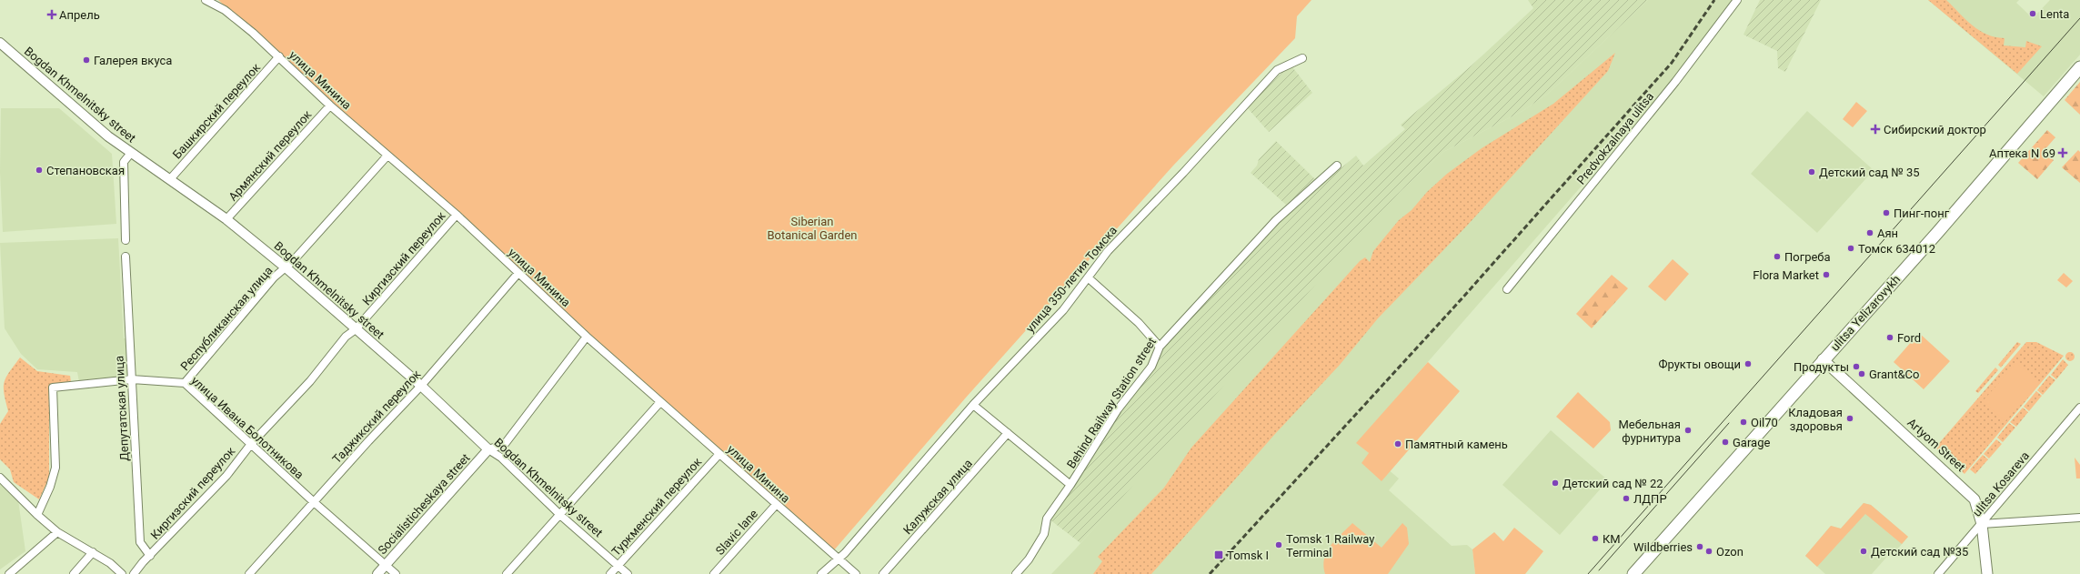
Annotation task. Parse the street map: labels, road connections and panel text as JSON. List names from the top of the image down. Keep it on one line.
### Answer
{"streets":{"main road":["ulitsa Yelizarovykh","Artyom Street"],"street":["улица Минина","Bogdan Khmelnitsky street","Башкирский переулок","Predvokzalnaya ulitsa","Армянский переулок","Киргизский переулок","улица 350-летия Томска","Республиканская улица","Behind Railway Station street","Депутатская улица","Таджикский переулок","улица Ивана Болотникова","ulitsa Kosareva","Калужская улица","Socialisticheskaya street","Туркменский переулок","Slavic lane"]},"crossings":[["улица Минина","Башкирский переулок"],["улица Минина","Армянский переулок"],["улица Минина","Киргизский переулок"],["улица Минина","улица 350-летия Томска"],["улица Минина","Республиканская улица"],["улица Минина","Таджикский переулок"],["улица Минина","Туркменский переулок"],["улица Минина","Slavic lane"],["Bogdan Khmelnitsky street","Башкирский переулок"],["Bogdan Khmelnitsky street","Армянский переулок"],["Bogdan Khmelnitsky street","Киргизский переулок"],["Bogdan Khmelnitsky street","Республиканская улица"],["Bogdan Khmelnitsky street","Таджикский переулок"],["Bogdan Khmelnitsky street","Socialisticheskaya street"],["Bogdan Khmelnitsky street","Туркменский переулок"],["Киргизский переулок","Депутатская улица"],["Киргизский переулок","улица Ивана Болотникова"],["ulitsa Yelizarovykh","Artyom Street"],["Республиканская улица","улица Ивана Болотникова"],["Депутатская улица","улица Ивана Болотникова"],["Таджикский переулок","улица Ивана Болотникова"],["улица Ивана Болотникова","Socialisticheskaya street"],["Artyom Street","ulitsa Kosareva"]],"parks":["Siberian Botanical Garden"],"places":{"other":["Lenta","Галерея вкуса","Степановская","Детский сад № 35","Пинг-понг","Аян","Томск 634012","Погреба","Flora Market","Ford","Фрукты овощи","Продукты","Grant&Co","Кладовая здоровья","Oil70","Мебельная фурнитура","Garage","Памятный камень","Детский сад № 22","ЛДПР","КМ","Tomsk 1 Railway Terminal","Wildberries","Ozon","Детский сад №35"],"health":["Апрель","Сибирский доктор","Аптека N 69"],"transit":["Tomsk I"]}}
